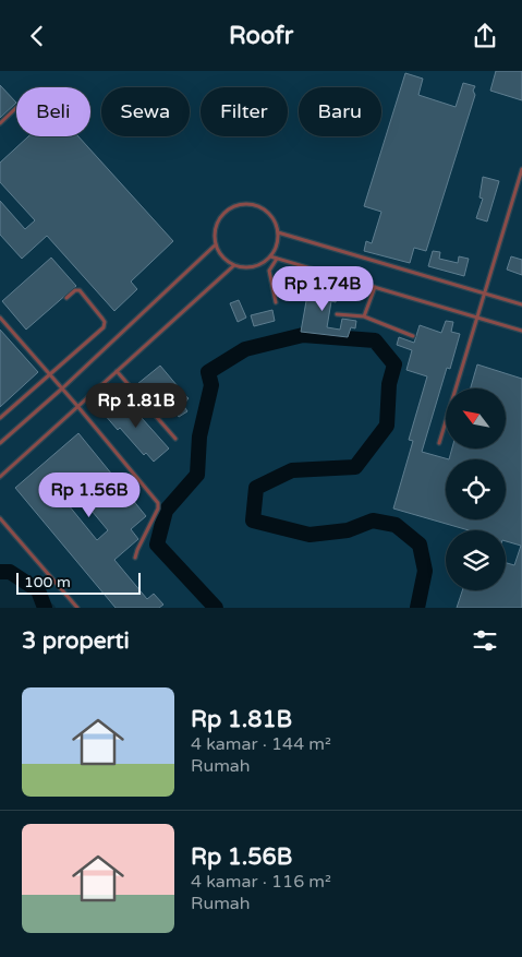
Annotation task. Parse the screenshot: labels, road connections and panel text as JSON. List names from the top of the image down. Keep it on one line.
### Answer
{"scale_bar":"100 m","north":"top left","page":{"header":"Roofr","chip":["Beli","Sewa","Filter","Baru"],"price":["Rp 1.74B","Rp 1.81B","Rp 1.56B"],"scale":"100 m","heading":"3 properti","list":[{"name":"Rp 1.81B","note":"4 kamar · 144 m² · Rumah"},{"name":"Rp 1.56B","note":"4 kamar · 116 m² · Rumah"}]}}
